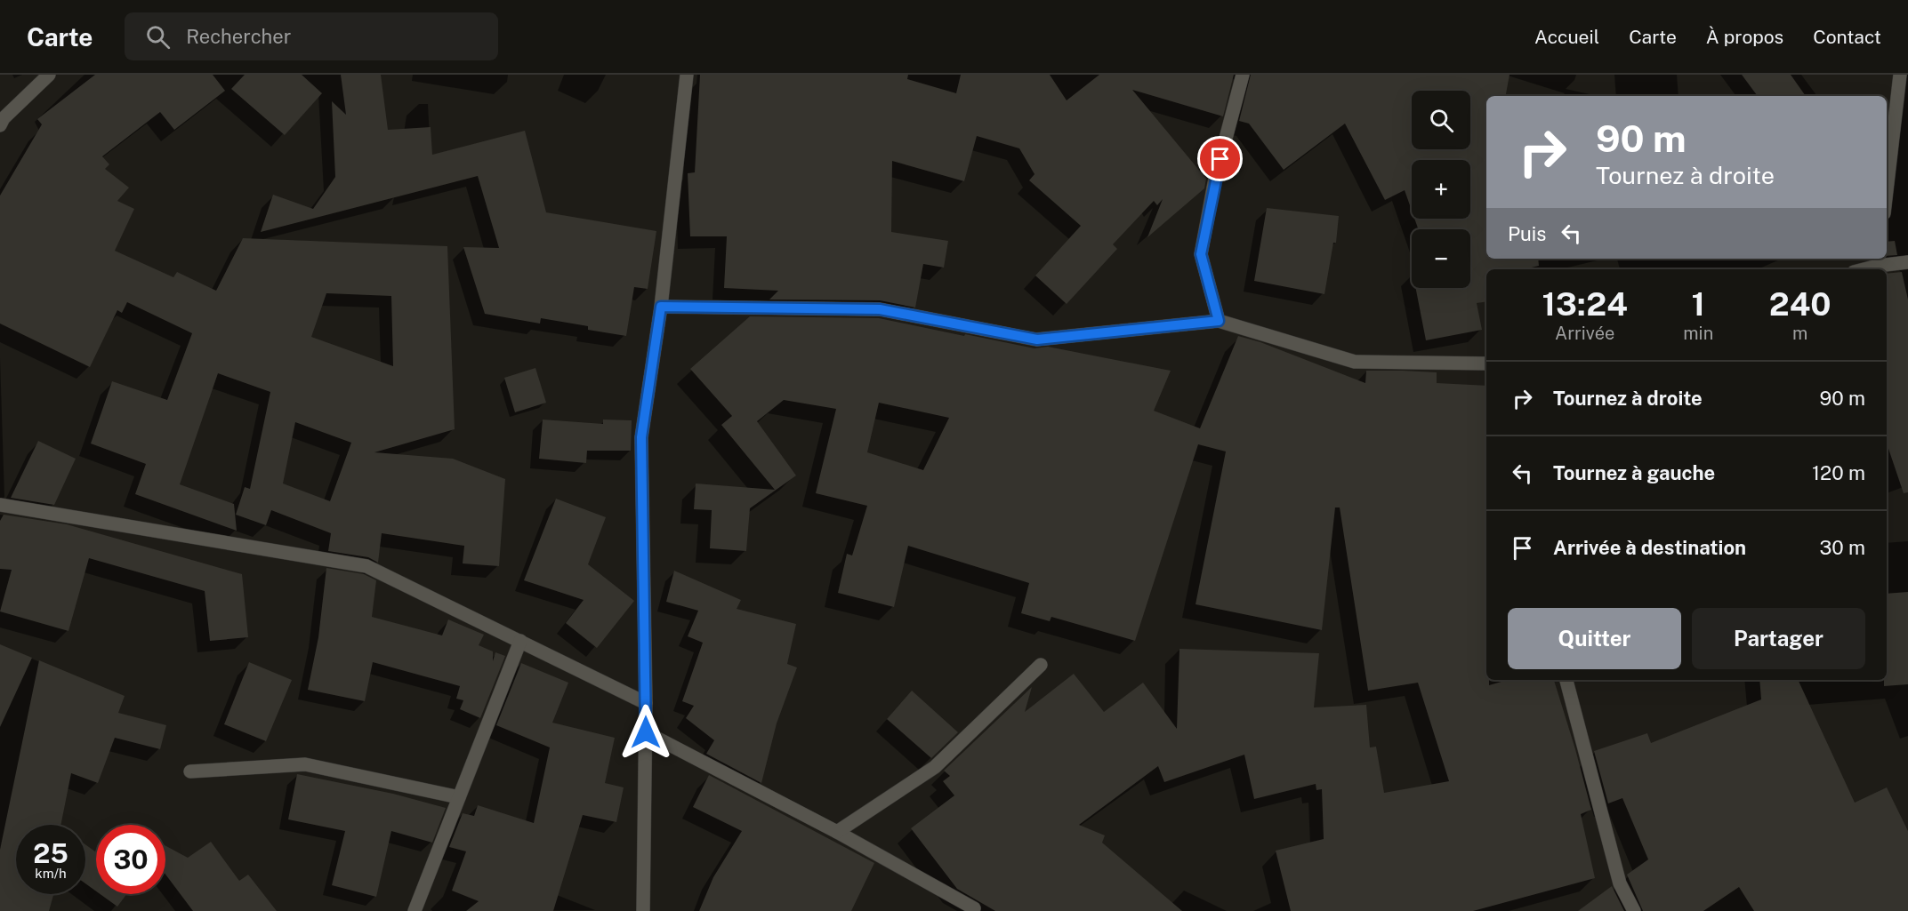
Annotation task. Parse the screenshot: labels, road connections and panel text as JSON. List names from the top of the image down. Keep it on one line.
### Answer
{"page":{"header":"Carte","search":"Rechercher","nav":["Accueil","Carte","À propos","Contact"],"map_buttons":["+","−"],"turn":["90 m","Tournez à droite"],"then":"Puis","eta":["13:24","Arrivée","1","min","240","m"],"list":[{"name":"Tournez à droite","value":"90 m"},{"name":"Tournez à gauche","value":"120 m"},{"name":"Arrivée à destination","value":"30 m"}],"buttons":["Quitter","Partager"],"speed":"25 km/h","limit":"30"}}
